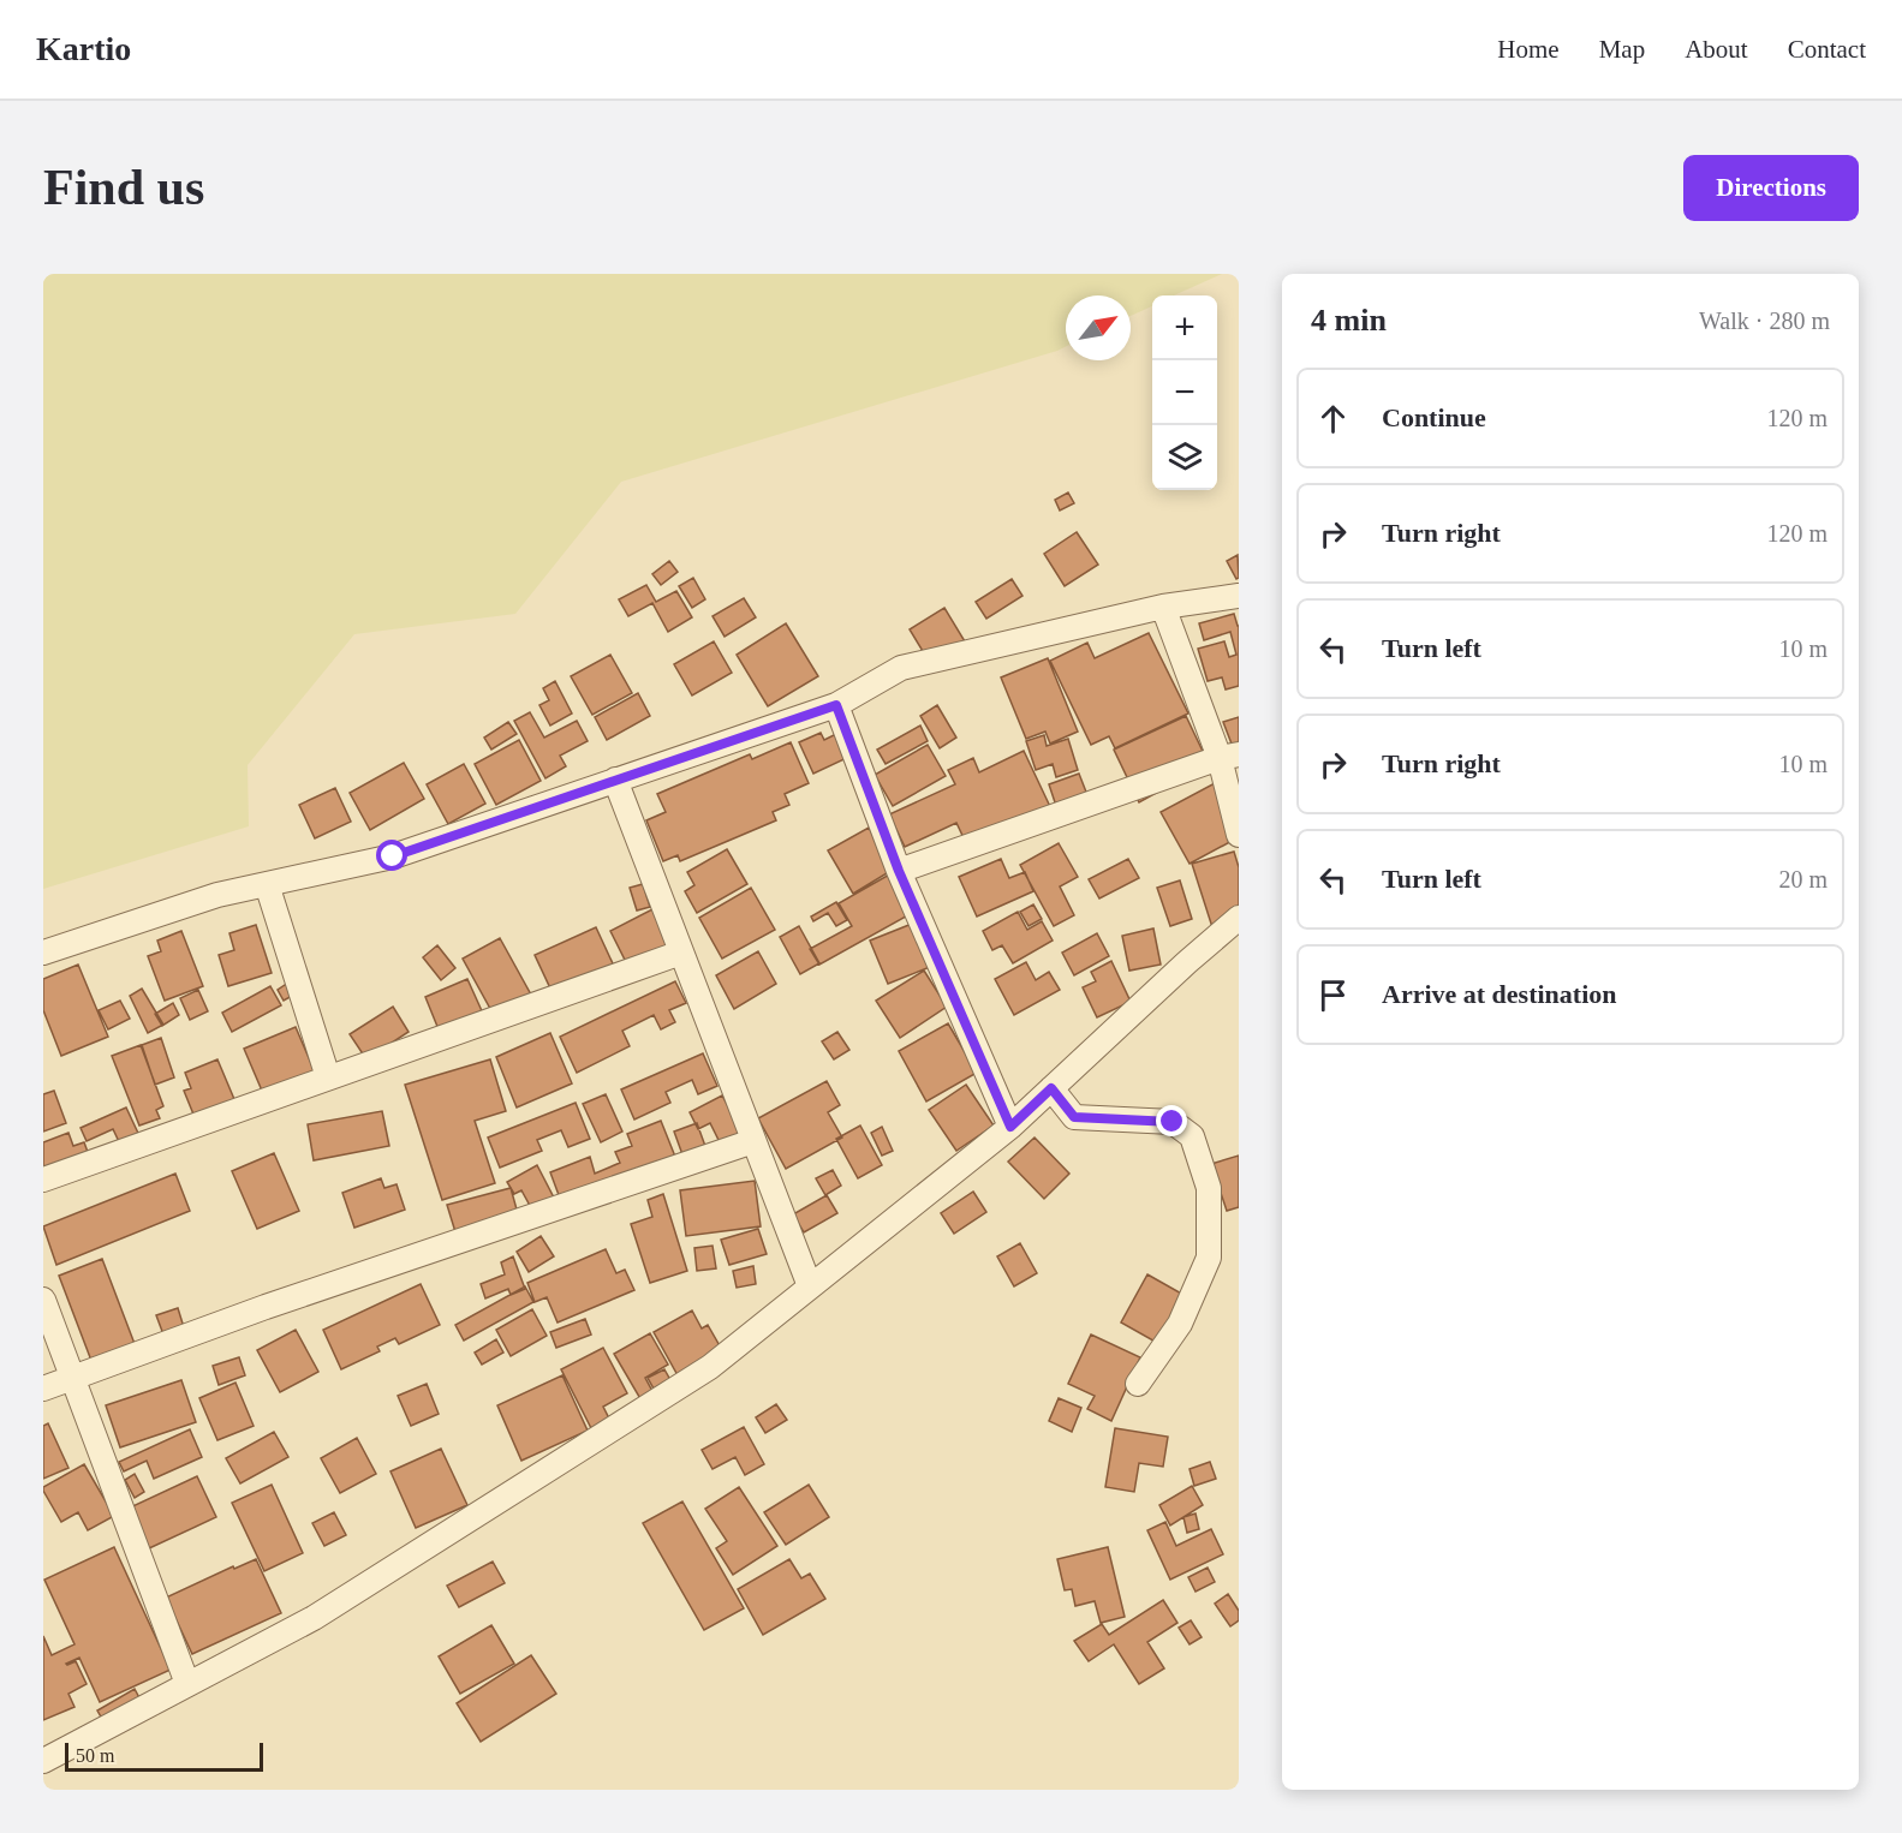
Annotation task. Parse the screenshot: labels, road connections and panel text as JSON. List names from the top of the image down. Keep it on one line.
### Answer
{"scale_bar":"50 m","north":"top right","page":{"header":"Kartio","nav":["Home","Map","About","Contact"],"buttons":"Directions","title":"Find us","heading":["4 min","Walk · 280 m"],"map_buttons":["+","−"],"list":[["Continue","120 m"],["Turn right","120 m"],["Turn left","10 m"],["Turn right","10 m"],["Turn left","20 m"],"Arrive at destination"],"scale":"50 m"}}
